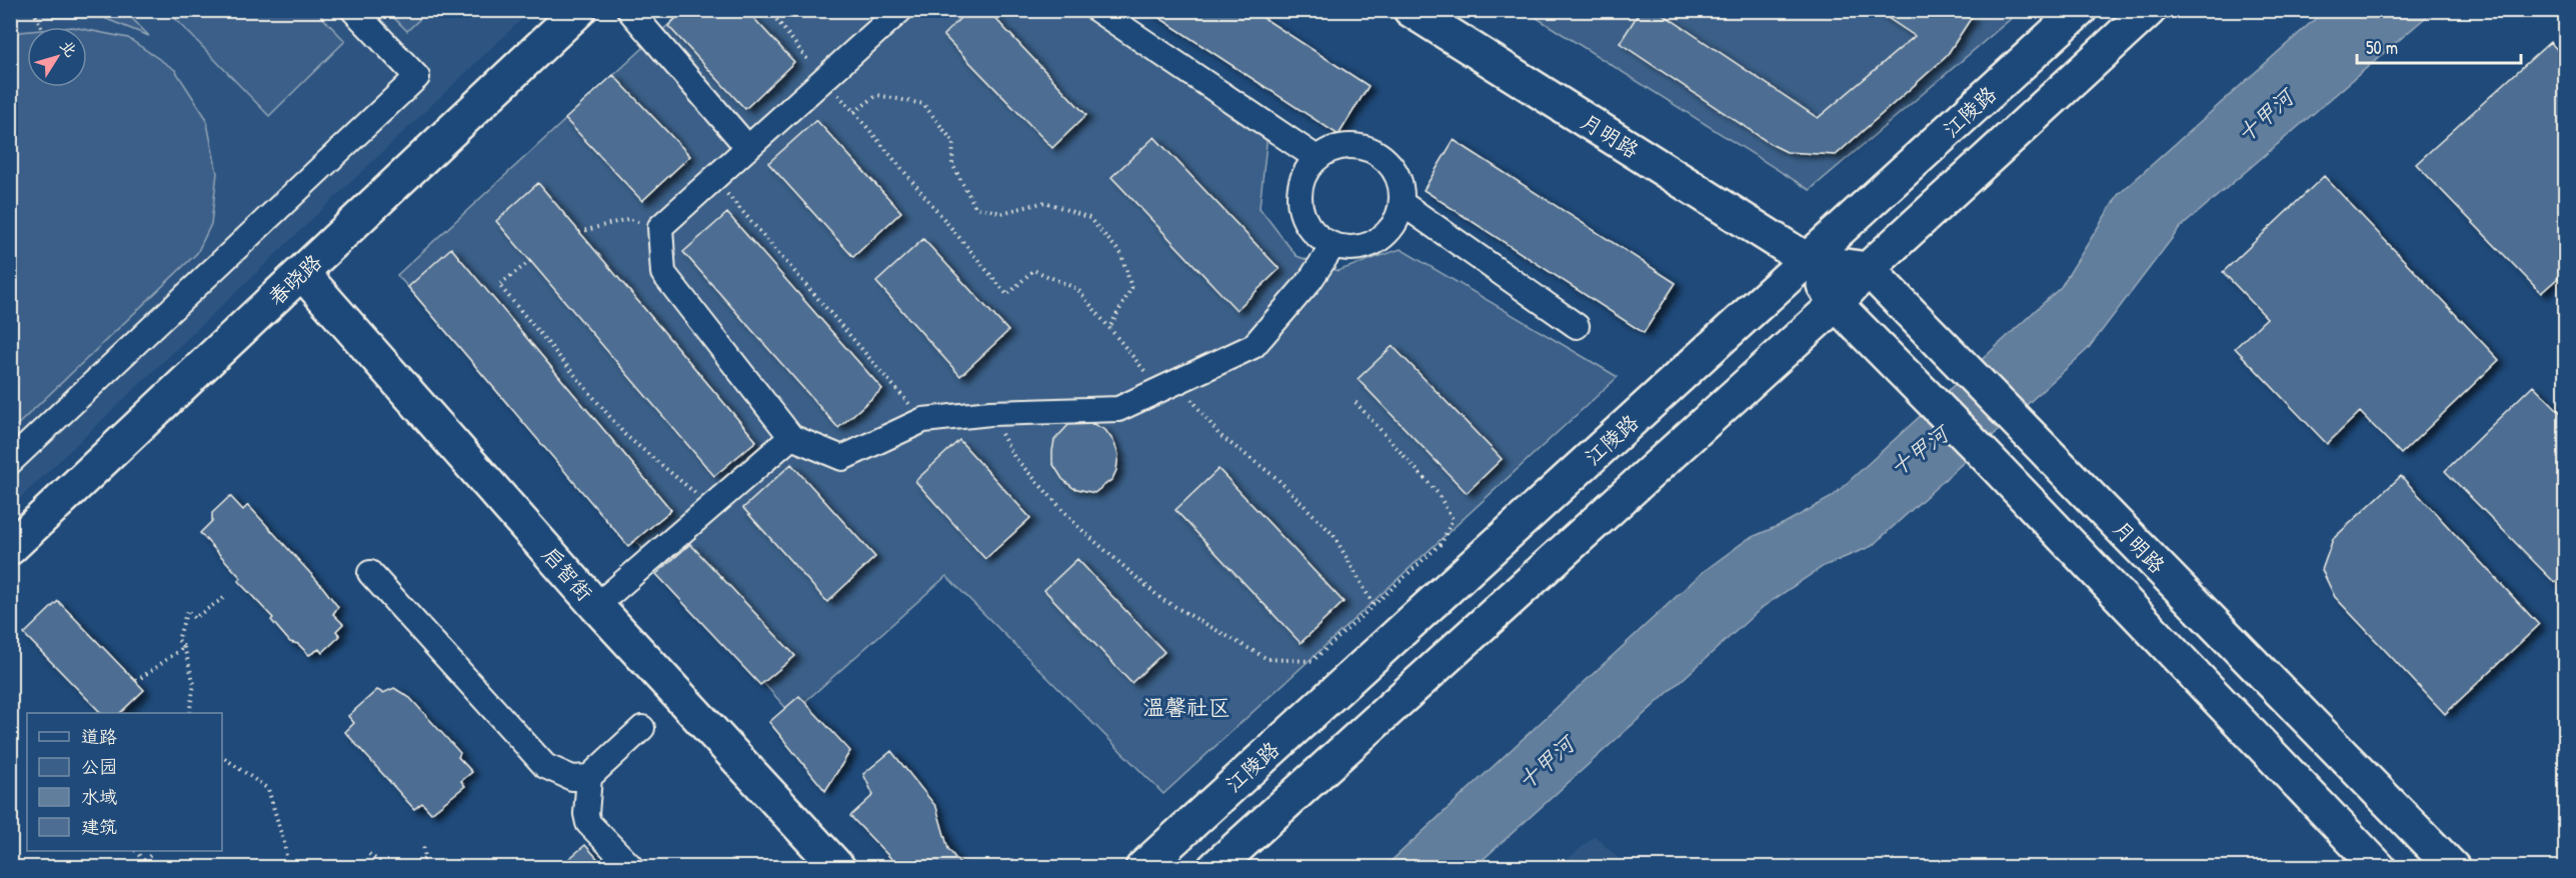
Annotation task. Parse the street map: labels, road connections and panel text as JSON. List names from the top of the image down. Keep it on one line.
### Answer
{"streets":{"street":["江陵路","月明路","春晓路","启智街"]},"crossings":[["江陵路","月明路"],["春晓路","启智街"]],"districts":["温馨社区"],"water":["十甲河"],"legend":["道路","公园","水域","建筑"],"scale_bar":"50 m","north":"top right"}
